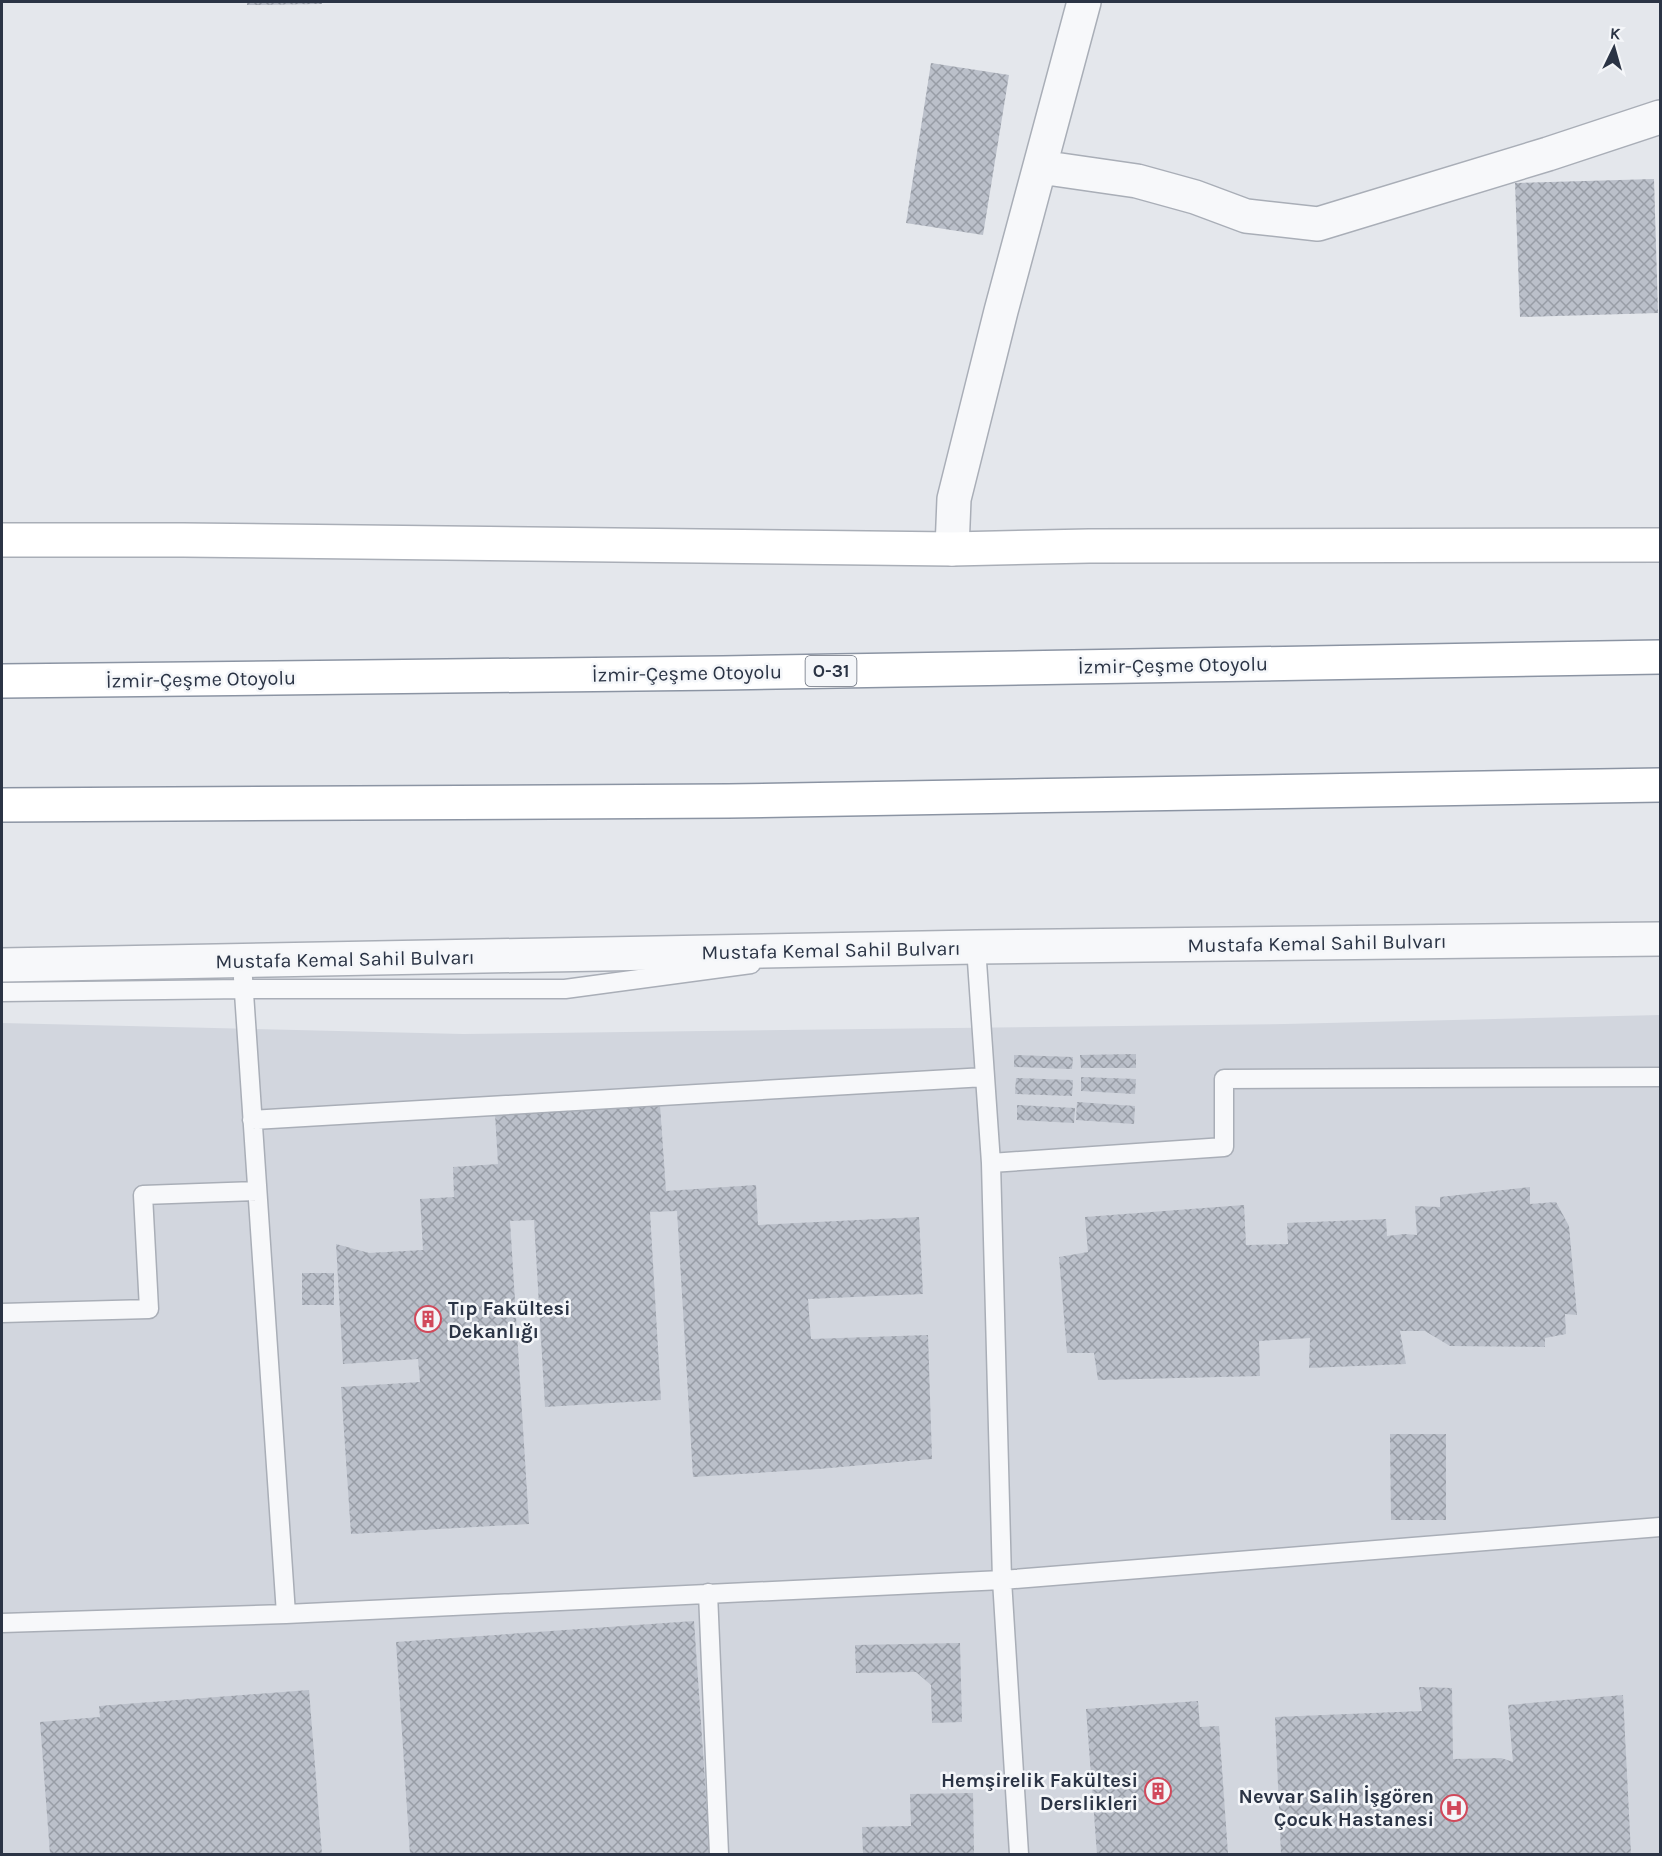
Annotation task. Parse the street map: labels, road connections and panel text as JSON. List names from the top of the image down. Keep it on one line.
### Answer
{"streets":{"main road":["İzmir-Çeşme Otoyolu","O-31"],"street":["Mustafa Kemal Sahil Bulvarı"]},"places":{"building":["Tıp Fakültesi Dekanlığı","Hemşirelik Fakültesi Derslikleri"],"hospital":["Nevvar Salih İşgören Çocuk Hastanesi"]},"north":"top"}
